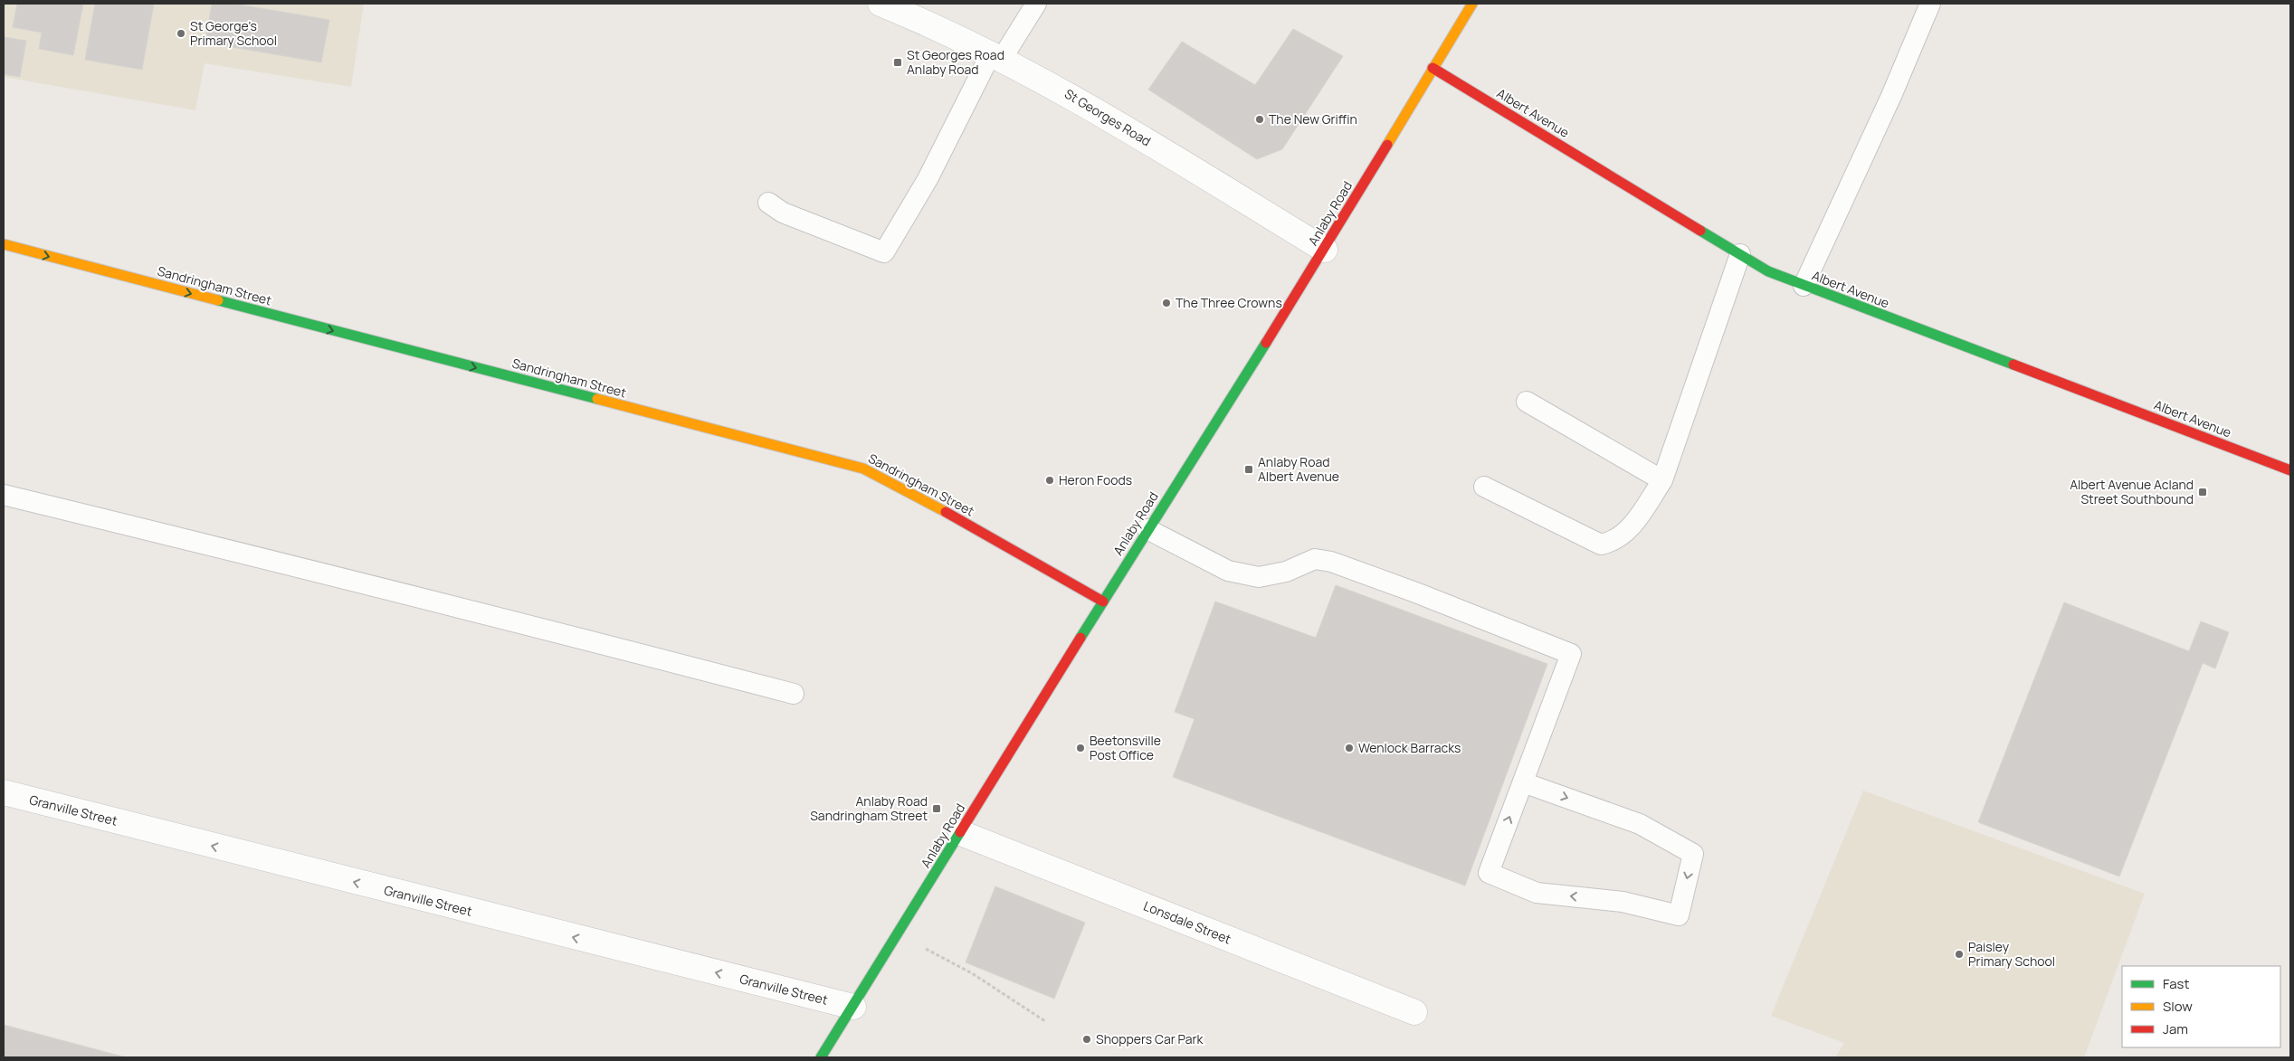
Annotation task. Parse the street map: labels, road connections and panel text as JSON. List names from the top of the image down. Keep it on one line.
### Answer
{"streets":{"street":["Albert Avenue","St Georges Road","Anlaby Road","Sandringham Street","Granville Street","Lonsdale Street"]},"crossings":[["Albert Avenue","Anlaby Road"],["St Georges Road","Anlaby Road"],["Anlaby Road","Sandringham Street"],["Anlaby Road","Granville Street"],["Anlaby Road","Lonsdale Street"]],"one_way":["Sandringham Street","Granville Street"],"places":{"other":["St George's Primary School","The New Griffin","The Three Crowns","Heron Foods","Beetonsville Post Office","Wenlock Barracks","Paisley Primary School","Shoppers Car Park"],"transit":["St Georges Road Anlaby Road","Anlaby Road Albert Avenue","Albert Avenue Acland Street Southbound","Anlaby Road Sandringham Street"]},"legend":["Fast","Slow","Jam"]}
